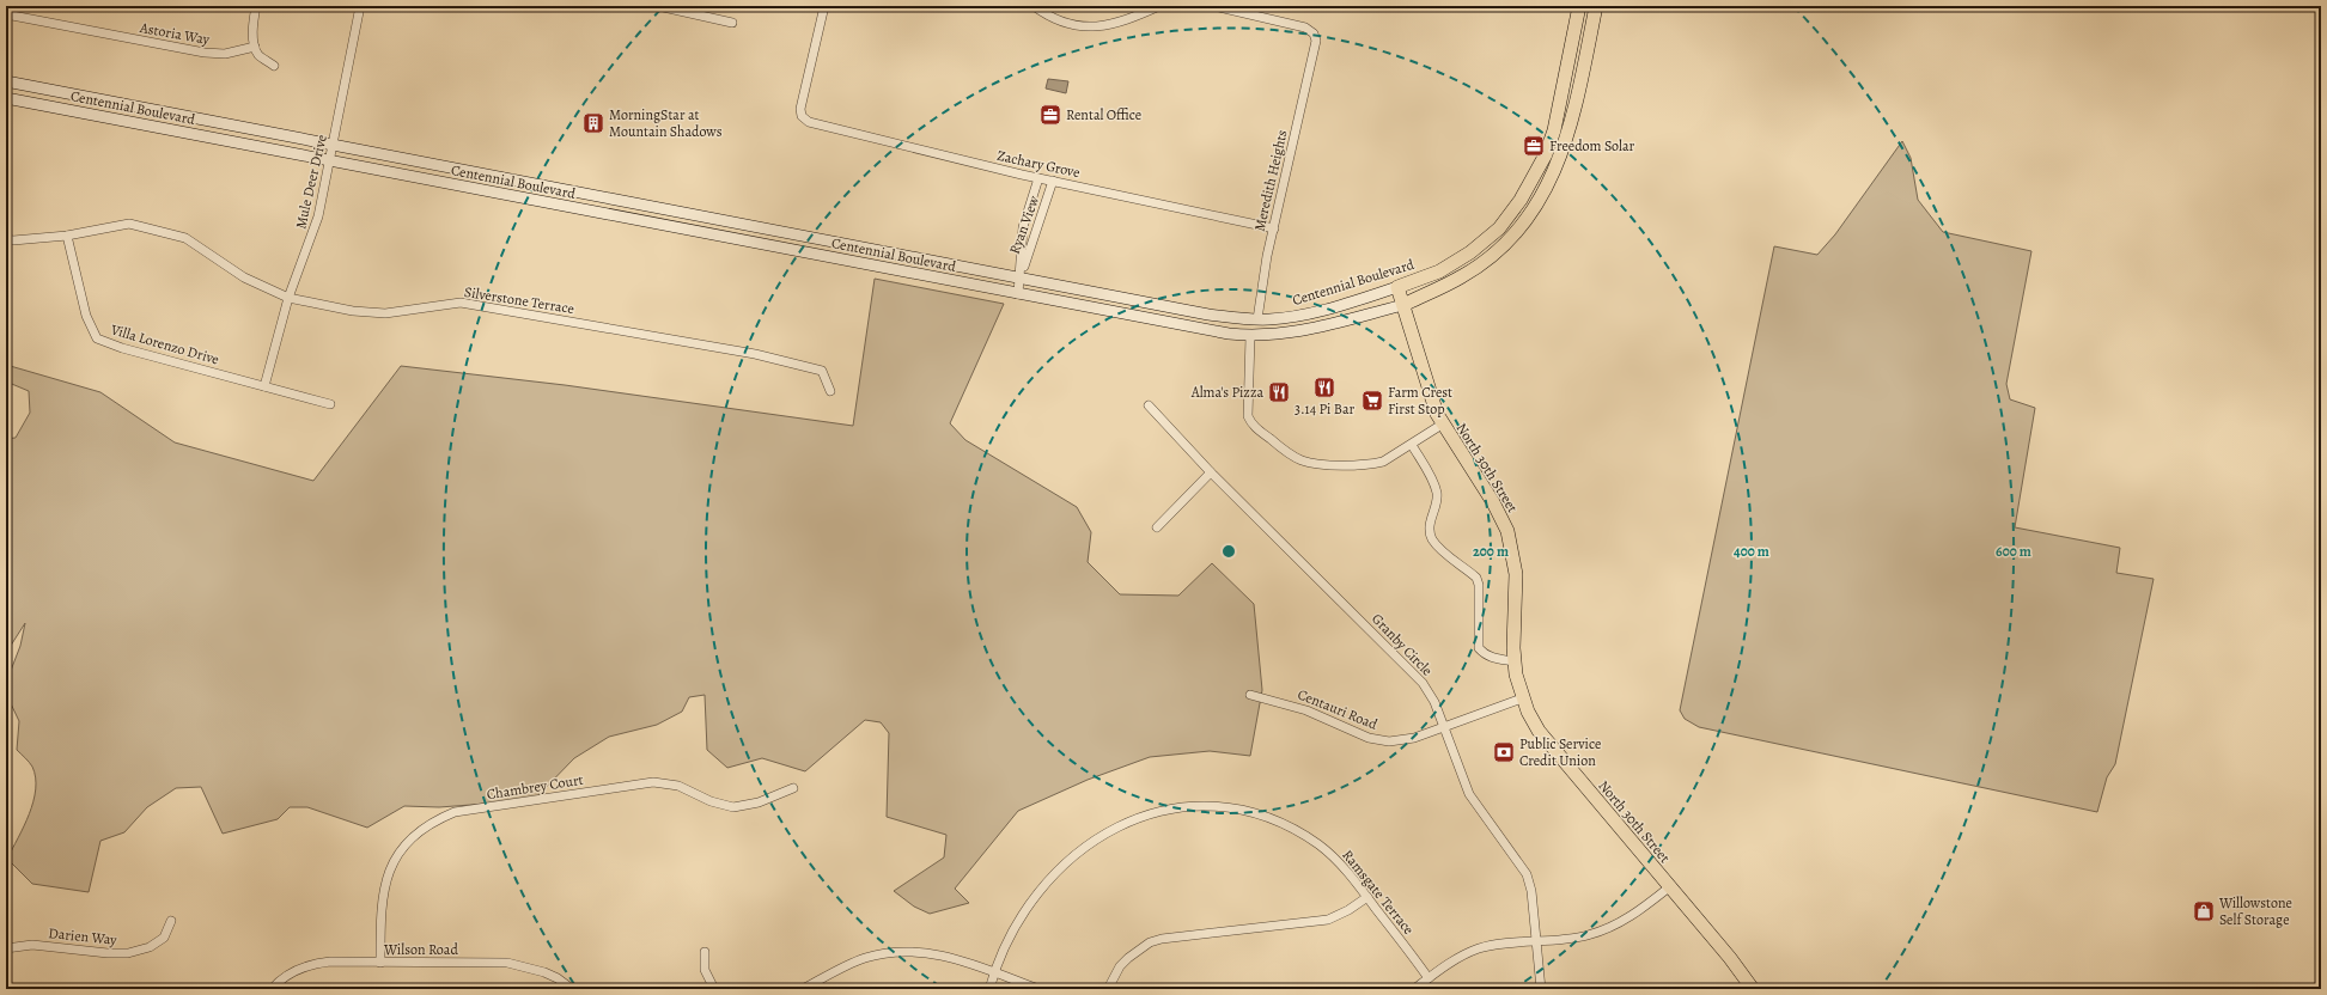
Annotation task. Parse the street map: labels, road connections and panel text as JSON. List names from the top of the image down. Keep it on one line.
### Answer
{"streets":{"main road":["Centennial Boulevard","North 30th Street"],"street":["Astoria Way","Zachary Grove","Meredith Heights","Mule Deer Drive","Ryan View","Silverstone Terrace","Villa Lorenzo Drive","Granby Circle","Centauri Road","Chambrey Court","Ramsgate Terrace","Darien Way","Wilson Road"]},"crossings":[["Centennial Boulevard","Meredith Heights"],["Centennial Boulevard","Mule Deer Drive"],["Centennial Boulevard","Ryan View"],["Centennial Boulevard","North 30th Street"],["Zachary Grove","Meredith Heights"],["Zachary Grove","Ryan View"],["Mule Deer Drive","Silverstone Terrace"],["Mule Deer Drive","Villa Lorenzo Drive"],["Silverstone Terrace","Villa Lorenzo Drive"],["North 30th Street","Centauri Road"],["Granby Circle","Centauri Road"],["Chambrey Court","Wilson Road"]],"places":{"office":["Rental Office","Freedom Solar"],"building":["MorningStar at Mountain Shadows"],"restaurant":["3.14 Pi Bar","Alma's Pizza"],"supermarket":["Farm Crest First Stop"],"bank":["Public Service Credit Union"],"shop":["Willowstone Self Storage"]},"rings":["200 m","400 m","600 m"]}
